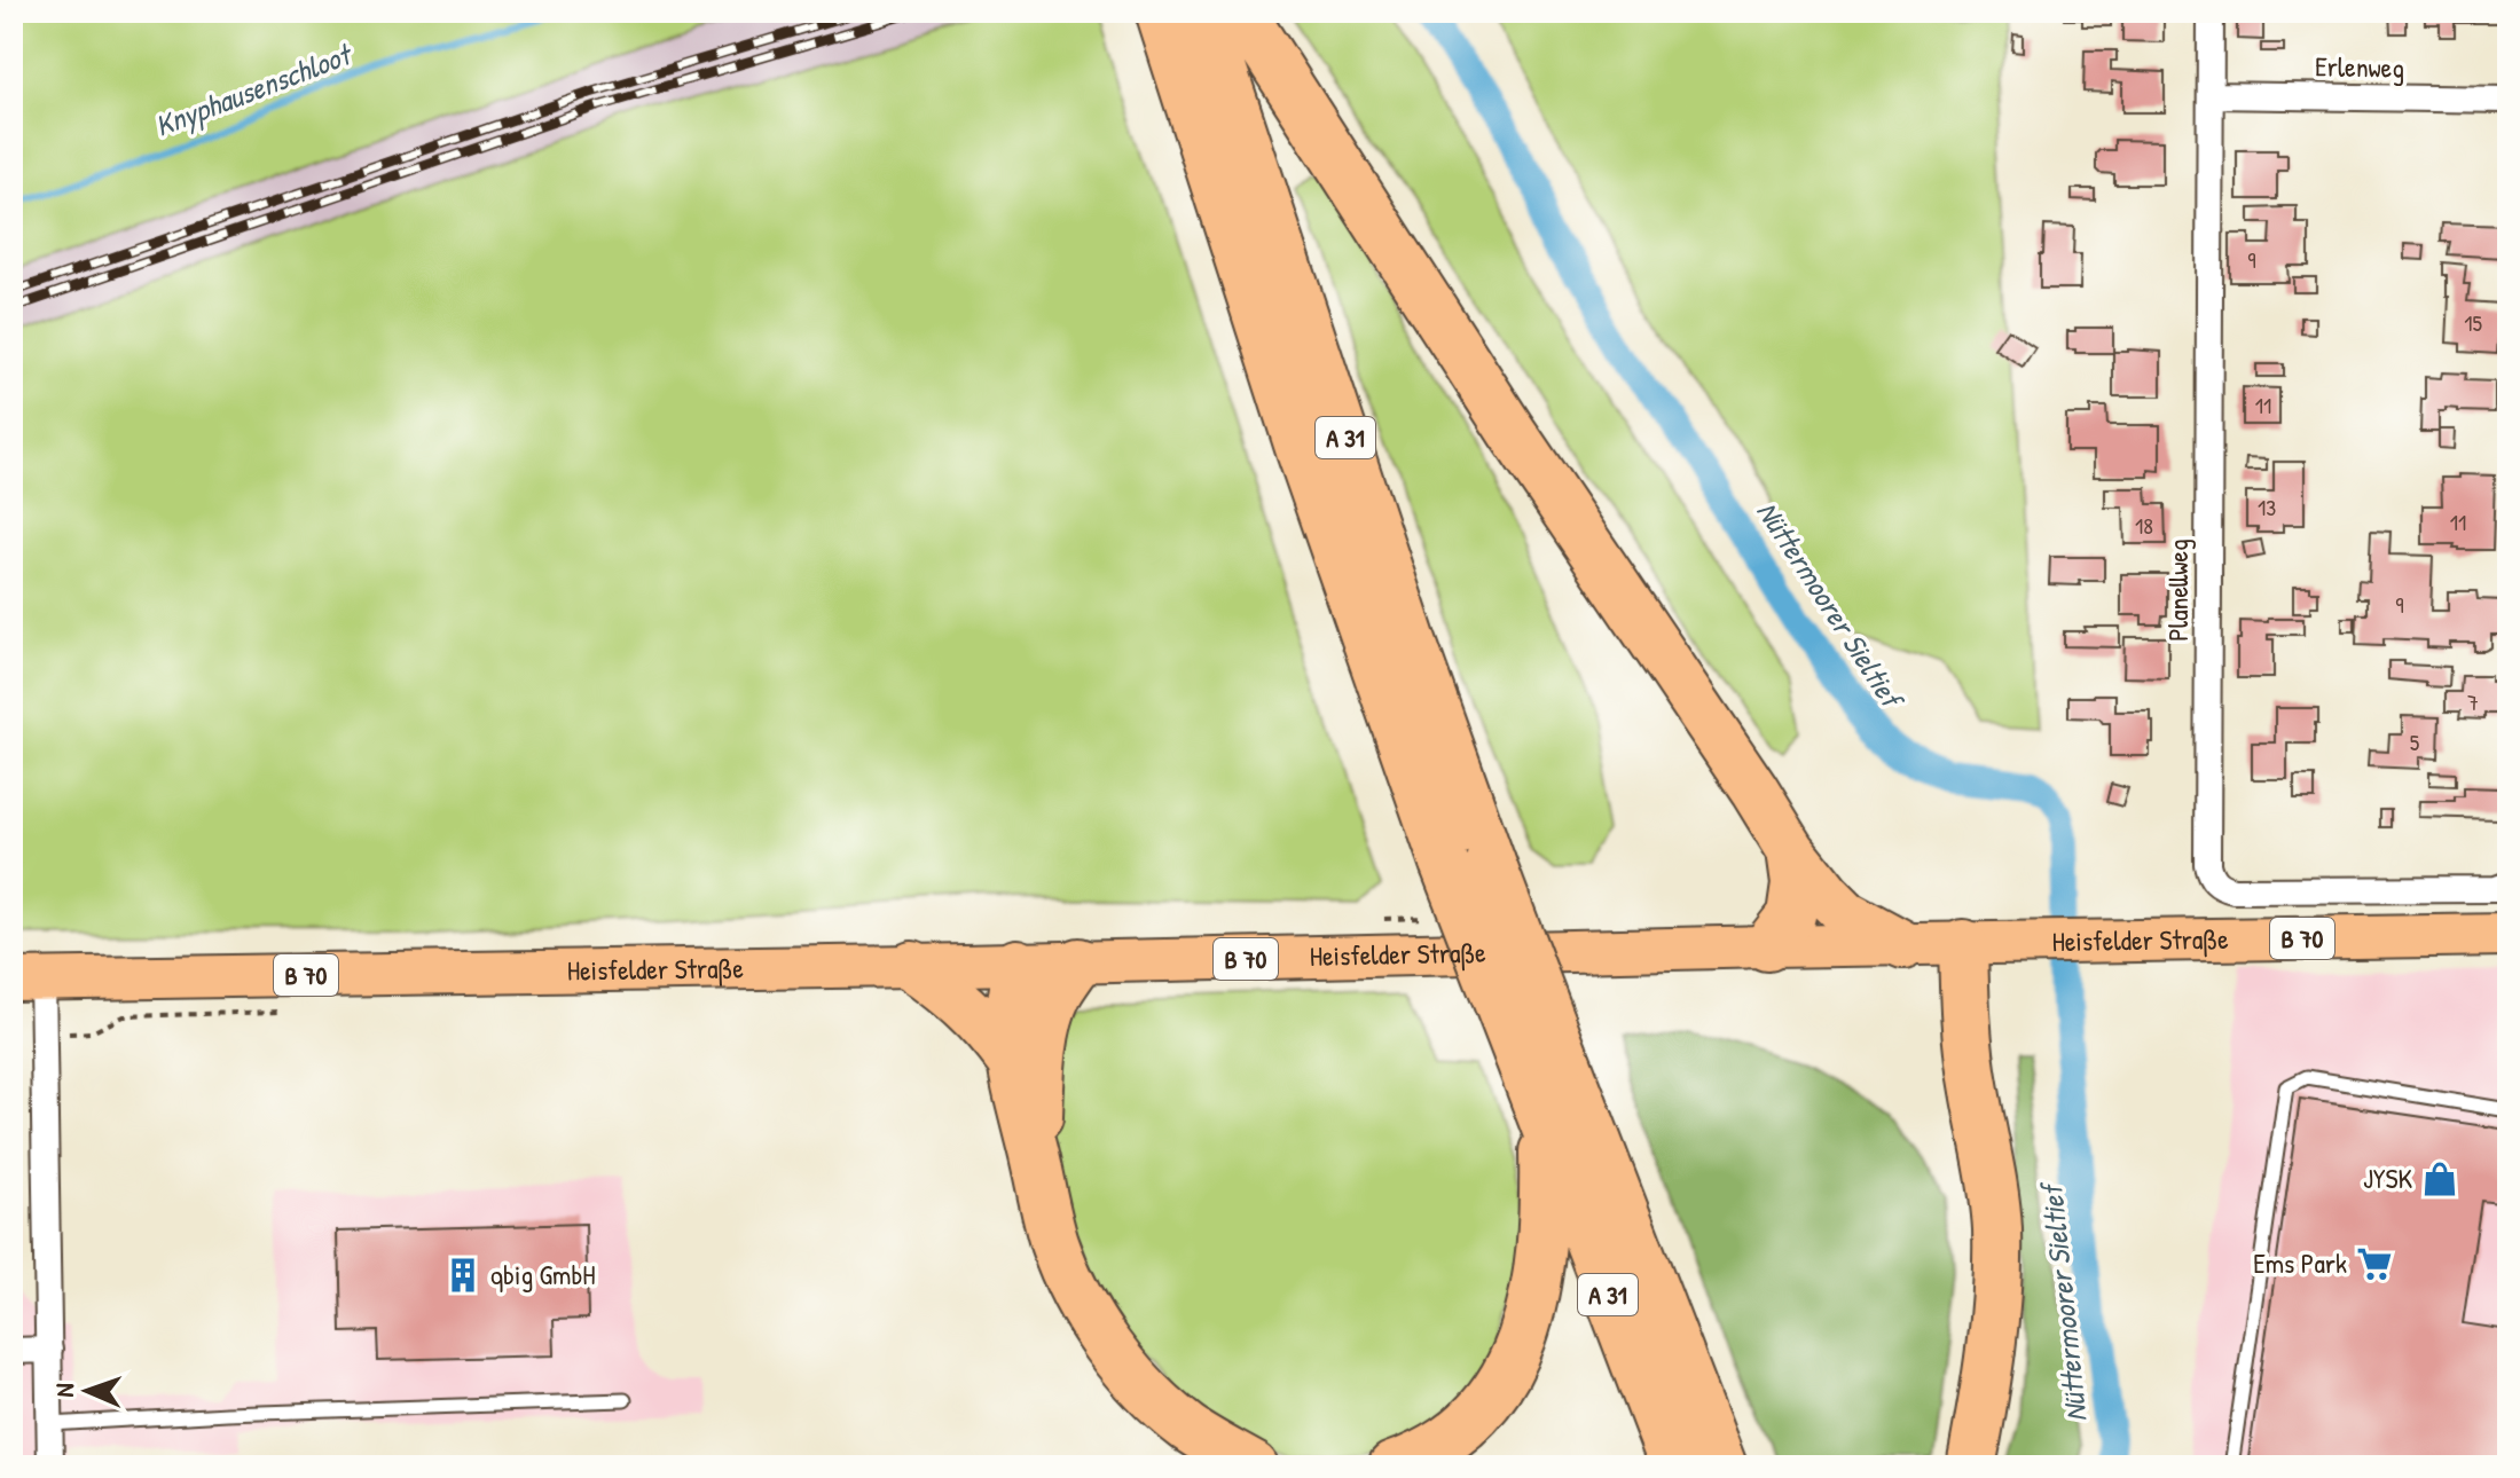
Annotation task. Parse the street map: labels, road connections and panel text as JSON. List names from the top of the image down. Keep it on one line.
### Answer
{"streets":{"highway":["A 31"],"main road":["B 70","Heisfelder Straße"],"street":["Erlenweg","Planellweg"]},"crossings":[["Erlenweg","Planellweg"]],"water":["Knyphausenschloot","Nüttermoorer Sieltief"],"places":{"shop":["JYSK"],"supermarket":["Ems Park"],"building":["qbig GmbH"]},"house_numbers":["9","15","11","13","11","18","9","7","5"],"north":"left"}
